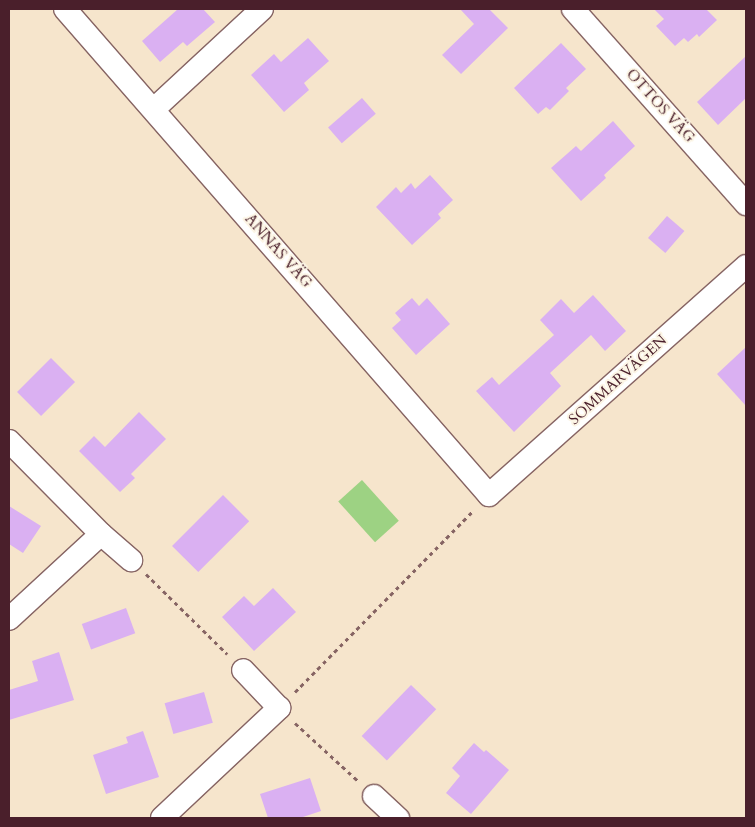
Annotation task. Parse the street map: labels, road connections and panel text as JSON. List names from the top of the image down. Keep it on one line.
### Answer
{"streets":{"street":["OTTOS VÄG","ANNAS VÄG","SOMMARVÄGEN"]},"crossings":[["ANNAS VÄG","SOMMARVÄGEN"]]}
